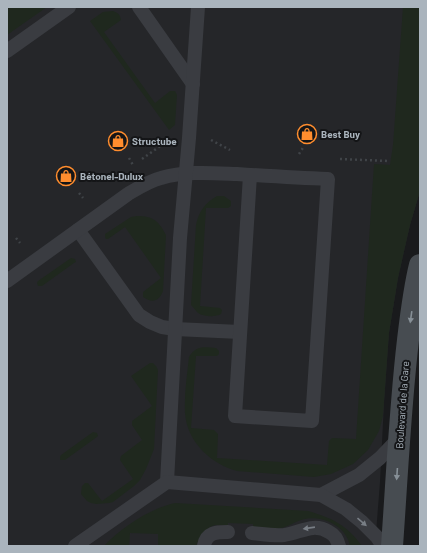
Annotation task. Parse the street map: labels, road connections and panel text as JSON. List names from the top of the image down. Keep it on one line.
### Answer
{"streets":{"main road":["Boulevard de la Gare"]},"one_way":["Boulevard de la Gare"],"places":{"shop":["Best Buy","Structube","Bétonel-Dulux"]}}
